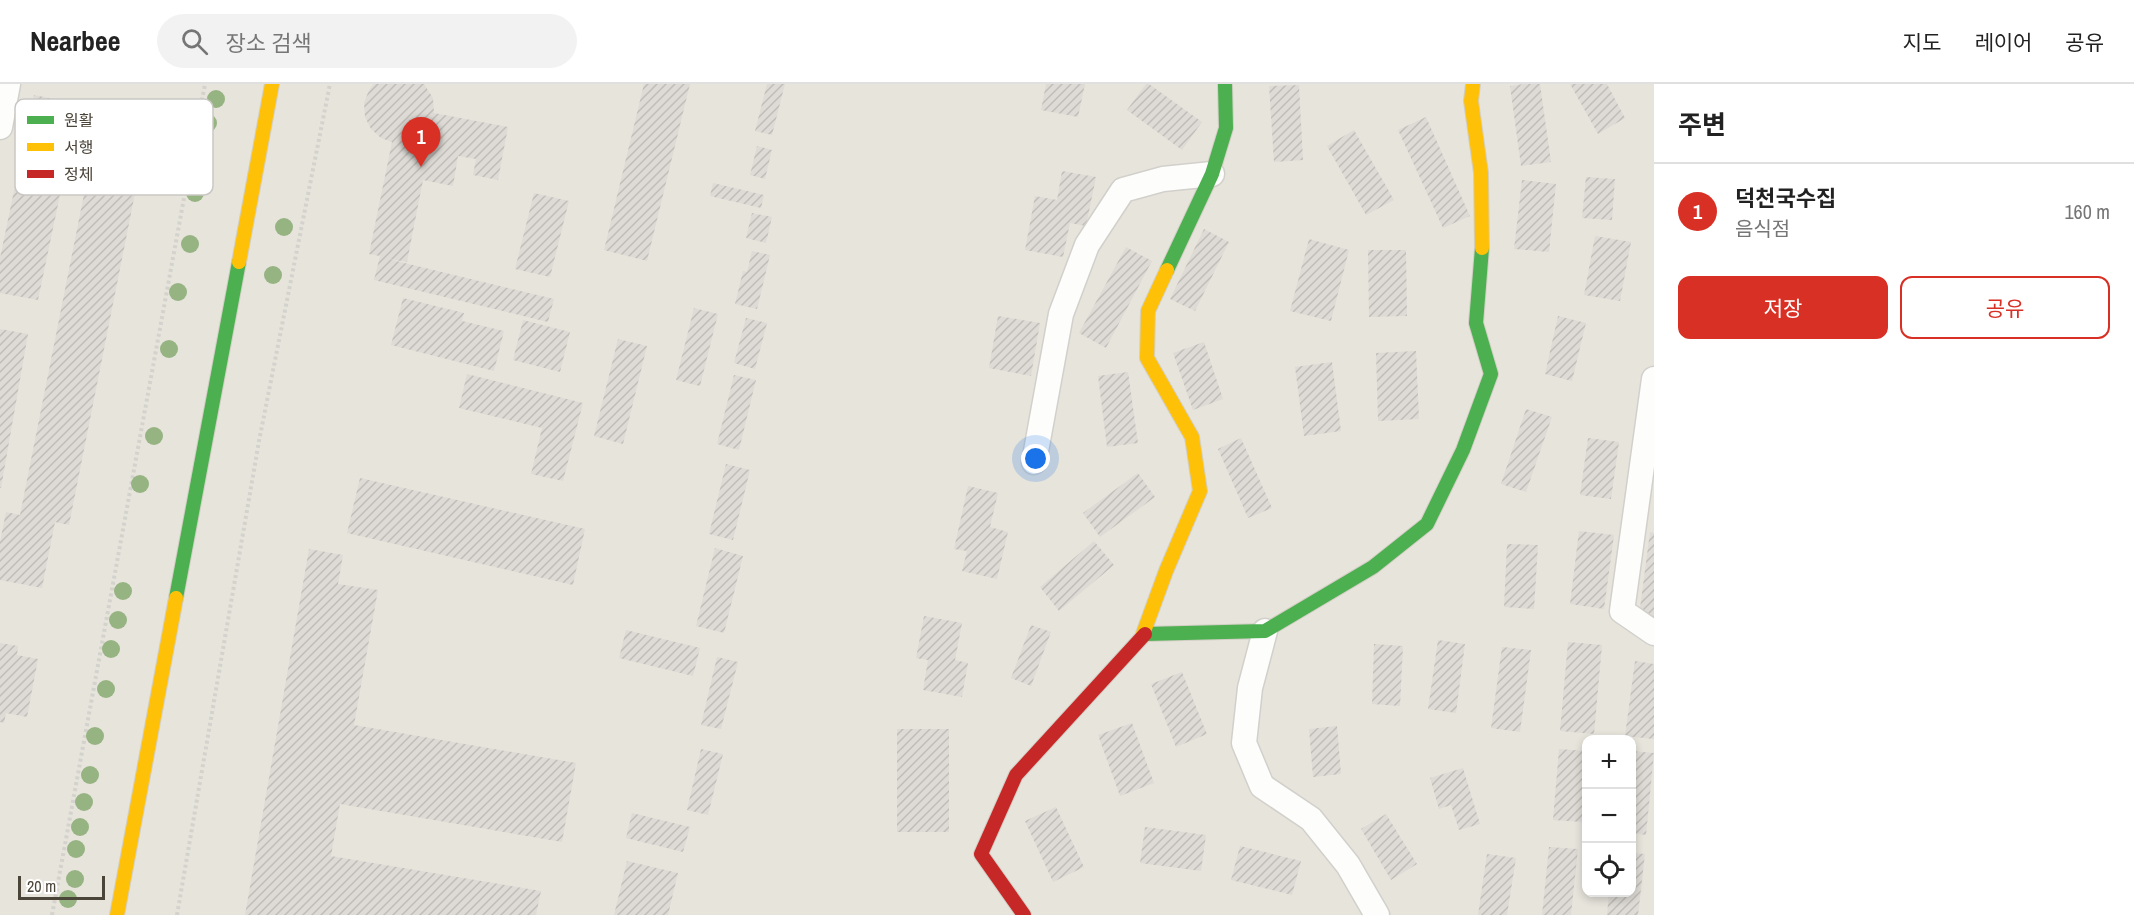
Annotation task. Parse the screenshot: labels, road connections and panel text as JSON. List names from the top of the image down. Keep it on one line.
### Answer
{"legend":["원활","서행","정체"],"scale_bar":"20 m","page":{"header":"Nearbee","search":"장소 검색","nav":["지도","레이어","공유"],"heading":"주변","pins":"1","list":[{"mark":"1","name":"덕천국수집","note":"음식점","value":"160 m"}],"buttons":["저장","공유"],"map_buttons":["+","−"],"scale":"20 m"}}
